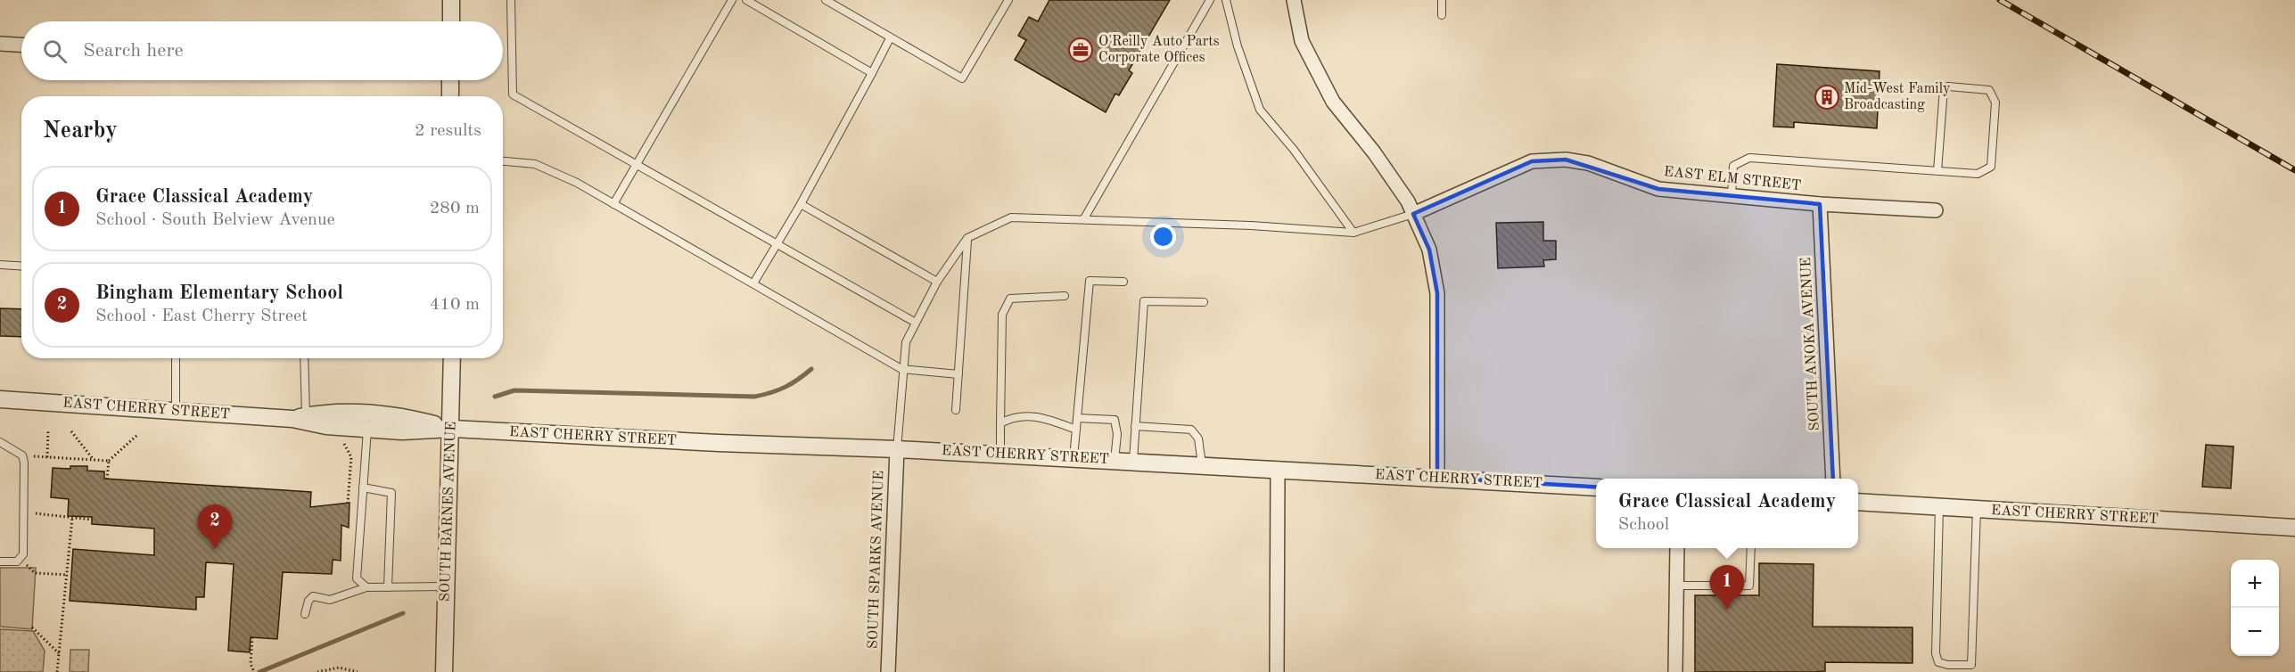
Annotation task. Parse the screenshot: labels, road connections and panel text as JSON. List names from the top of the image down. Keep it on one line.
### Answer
{"streets":{"street":["EAST ELM STREET","SOUTH ANOKA AVENUE","EAST CHERRY STREET","SOUTH BARNES AVENUE","SOUTH SPARKS AVENUE"]},"crossings":[["EAST ELM STREET","SOUTH ANOKA AVENUE"],["EAST CHERRY STREET","SOUTH BARNES AVENUE"],["EAST CHERRY STREET","SOUTH SPARKS AVENUE"]],"places":{"office":["O'Reilly Auto Parts Corporate Offices"],"building":["Mid-West Family Broadcasting"]},"page":{"search":"Search here","heading":["Nearby","2 results"],"list":[{"mark":"1","name":"Grace Classical Academy","note":"School · South Belview Avenue","value":"280 m"},{"mark":"2","name":"Bingham Elementary School","note":"School · East Cherry Street","value":"410 m"}],"popup":["Grace Classical Academy","School"],"pins":["2","1"],"map_buttons":["+","−"]}}
